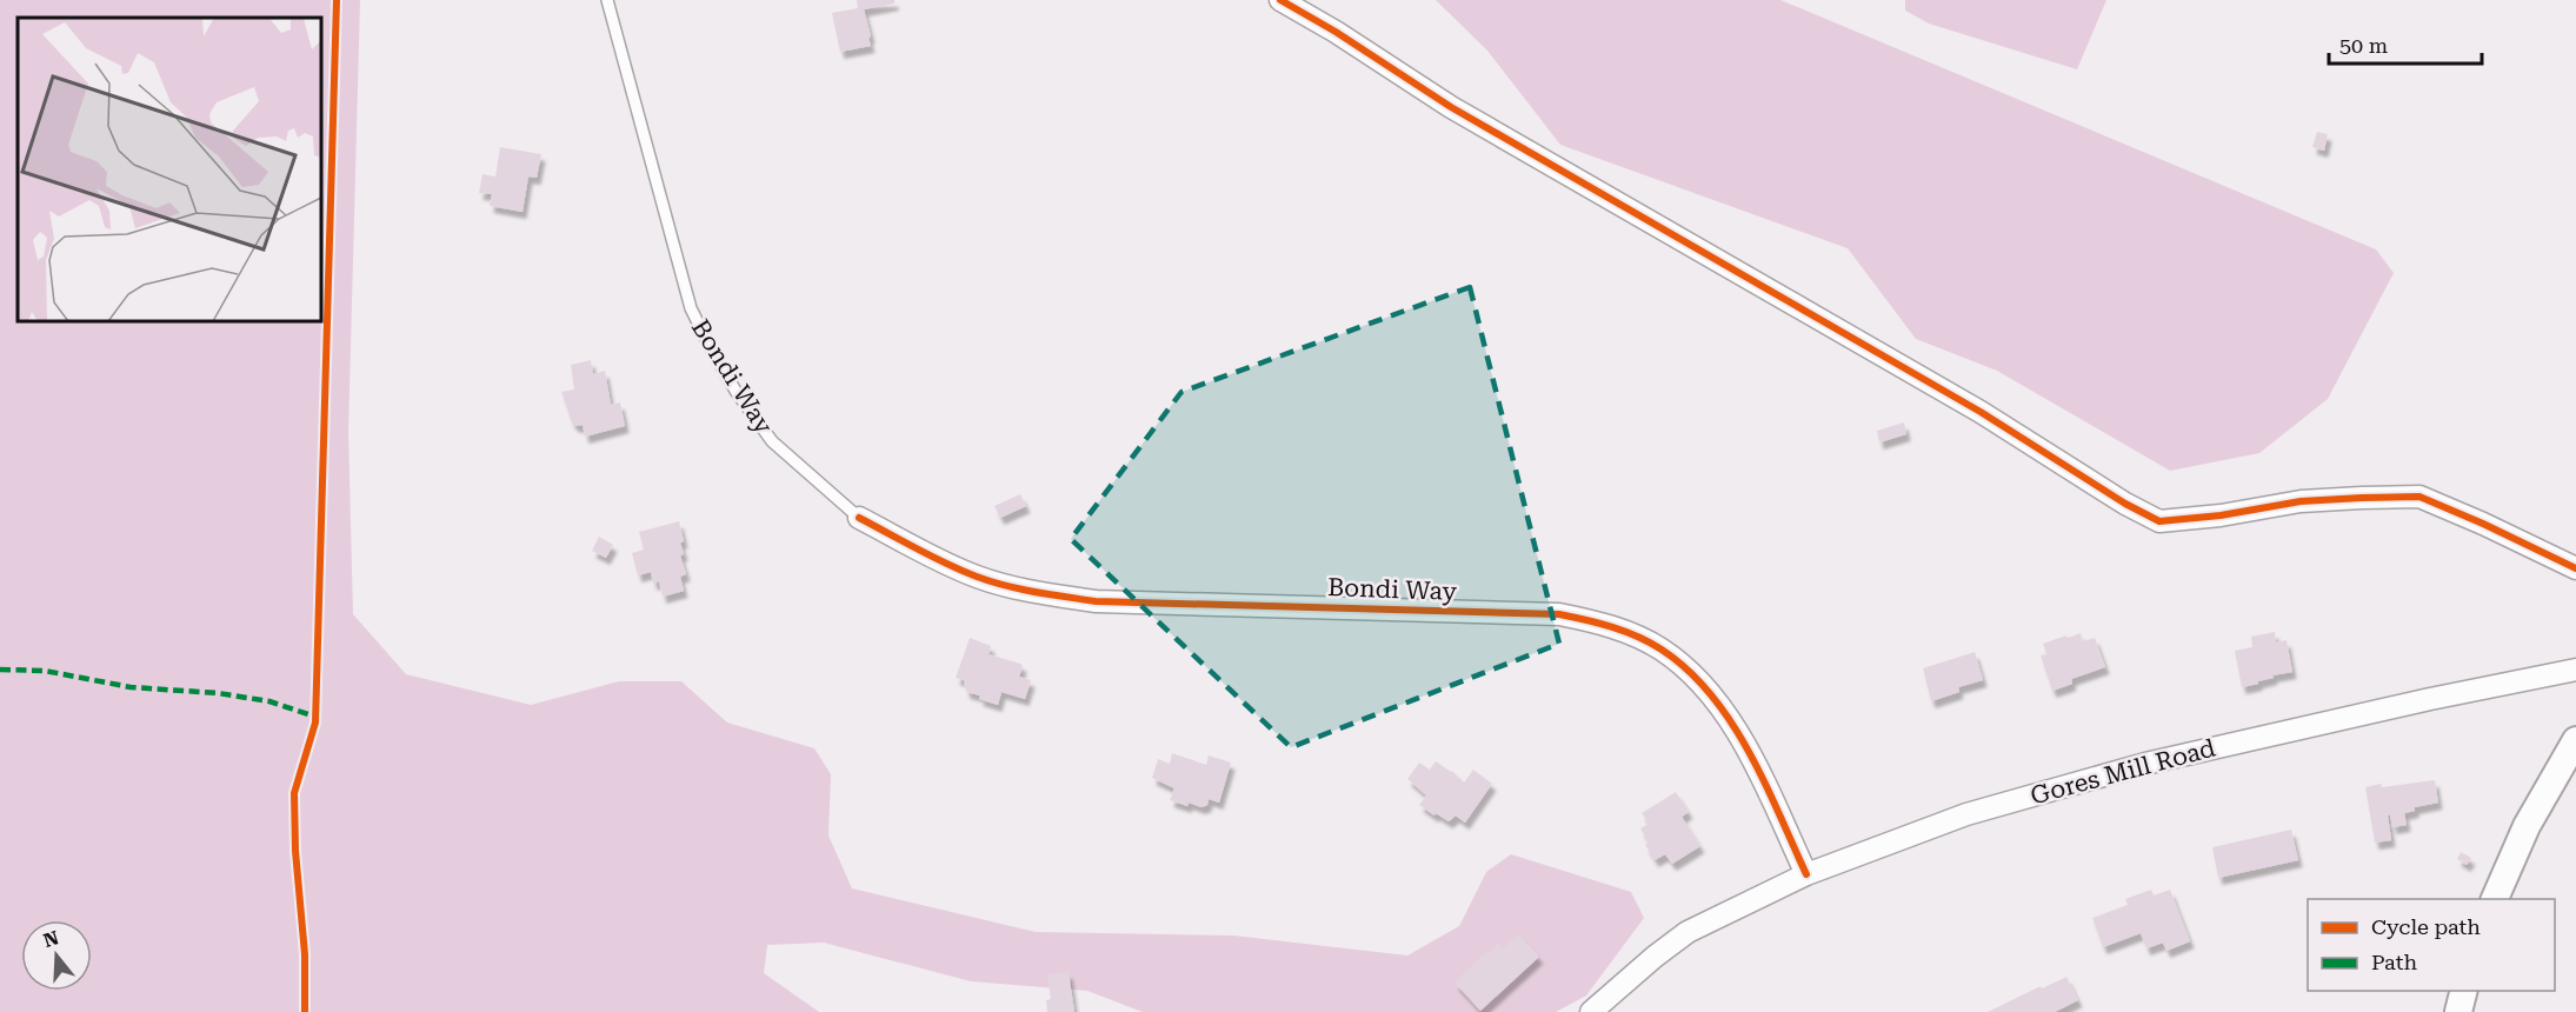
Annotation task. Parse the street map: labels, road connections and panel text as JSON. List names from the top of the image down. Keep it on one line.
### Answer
{"streets":{"street":["Bondi Way","Gores Mill Road"]},"crossings":[["Bondi Way","Gores Mill Road"]],"legend":["Cycle path","Path"],"scale_bar":"50 m","north":"top"}
